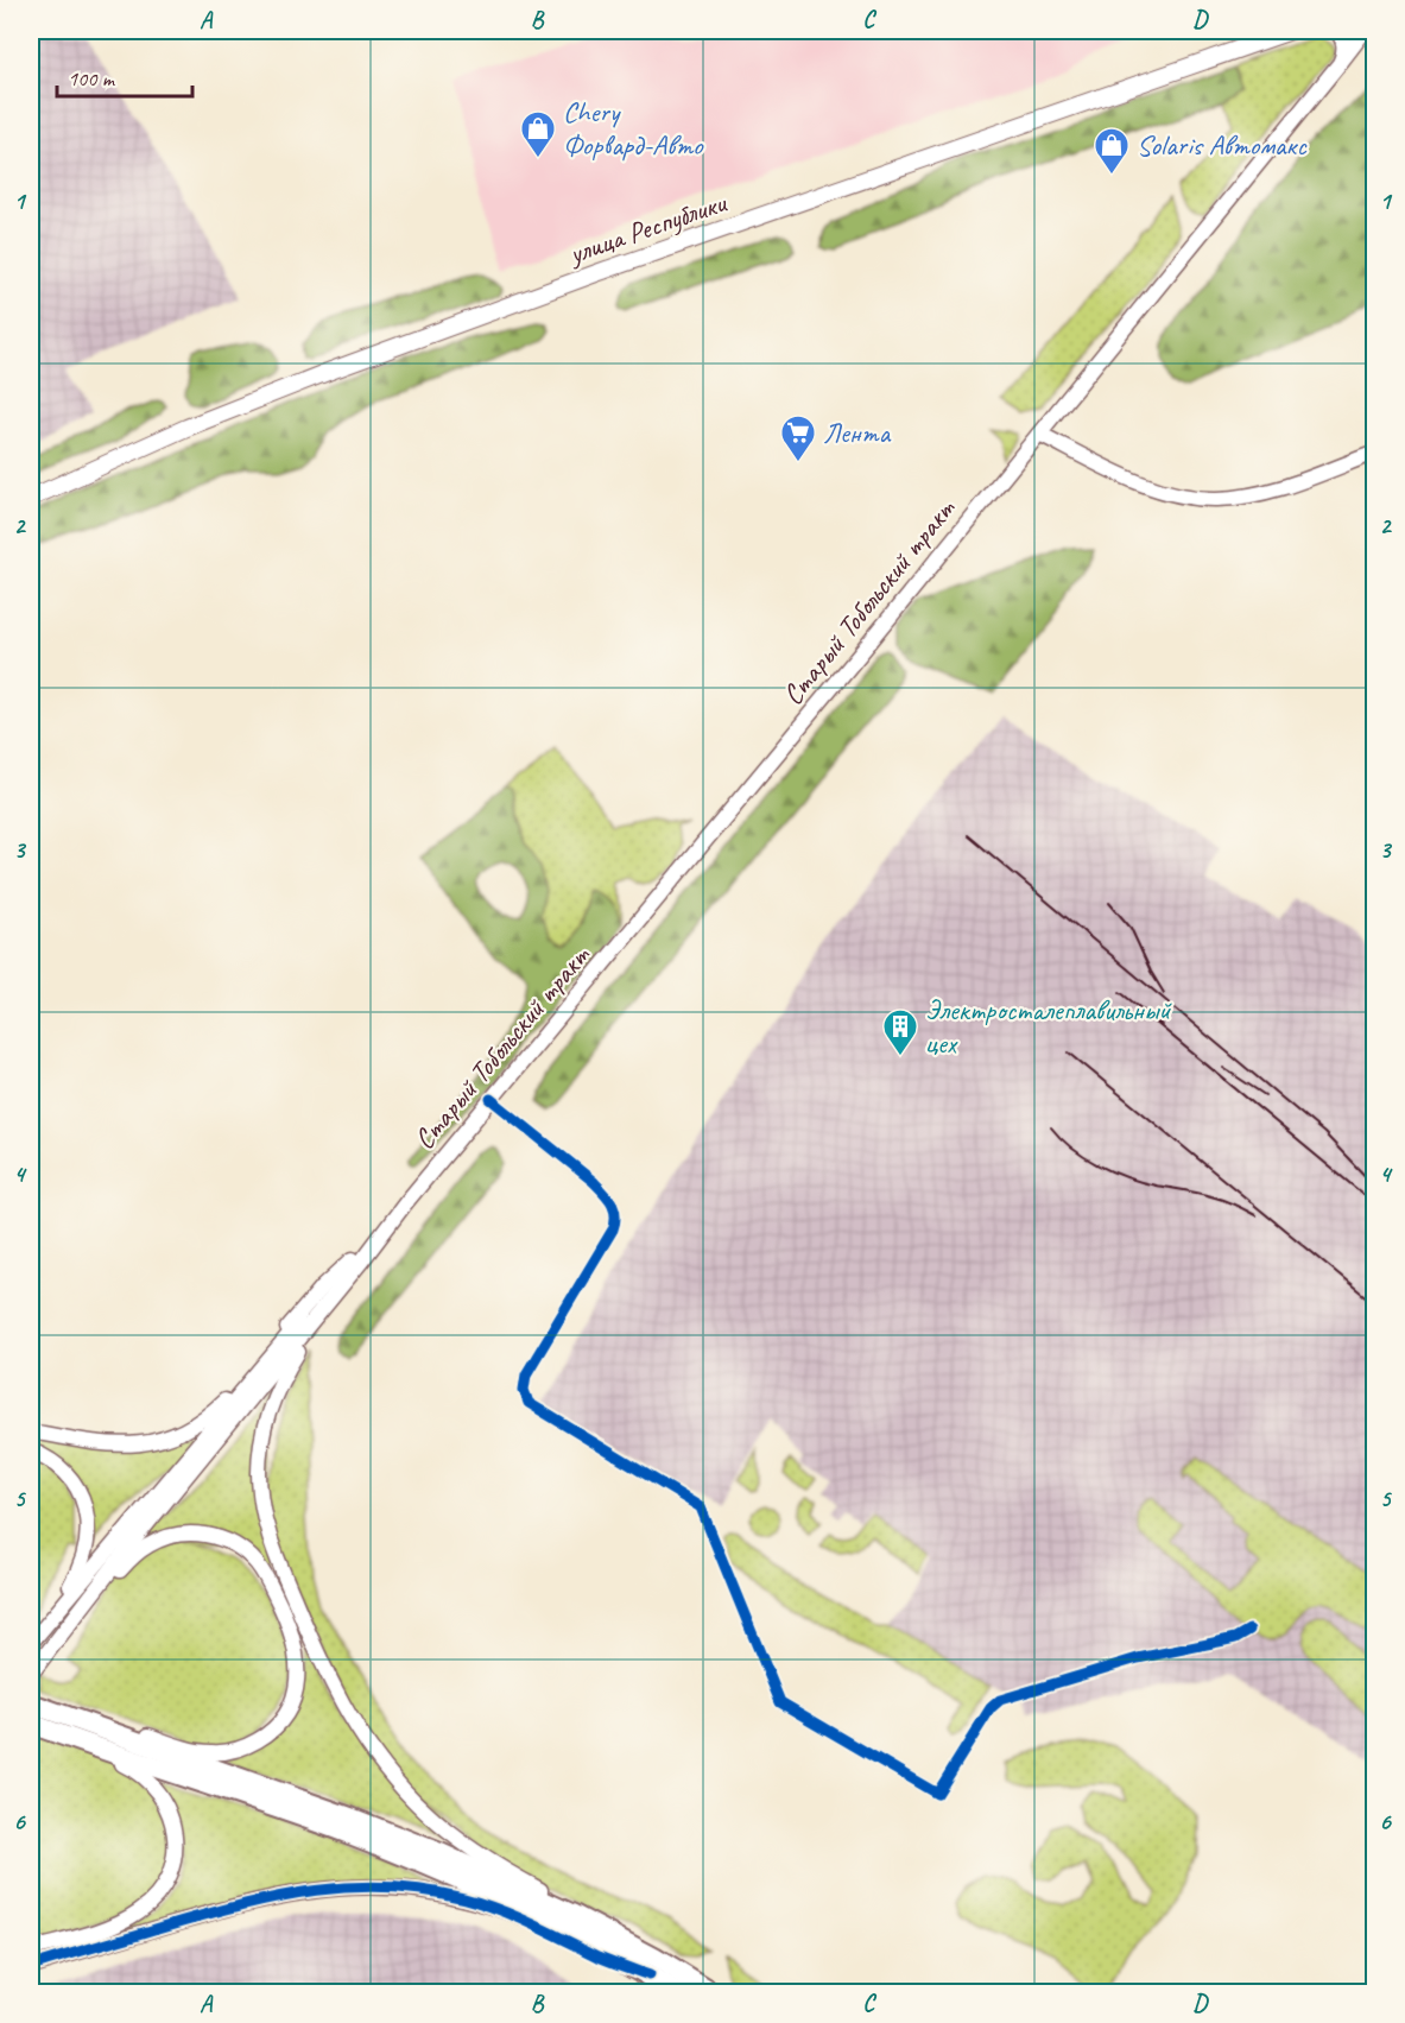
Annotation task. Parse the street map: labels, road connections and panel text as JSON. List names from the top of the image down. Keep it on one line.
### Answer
{"streets":{"main road":["улица Республики","Старый Тобольский тракт"]},"places":{"shop":["Chery Форвард-Авто","Solaris Автомакс"],"supermarket":["Лента"],"building":["Электросталеплавильный цех"]},"scale_bar":"100 m","grid":{"columns":["A","B","C","D"],"rows":["1","2","3","4","5","6"]}}
